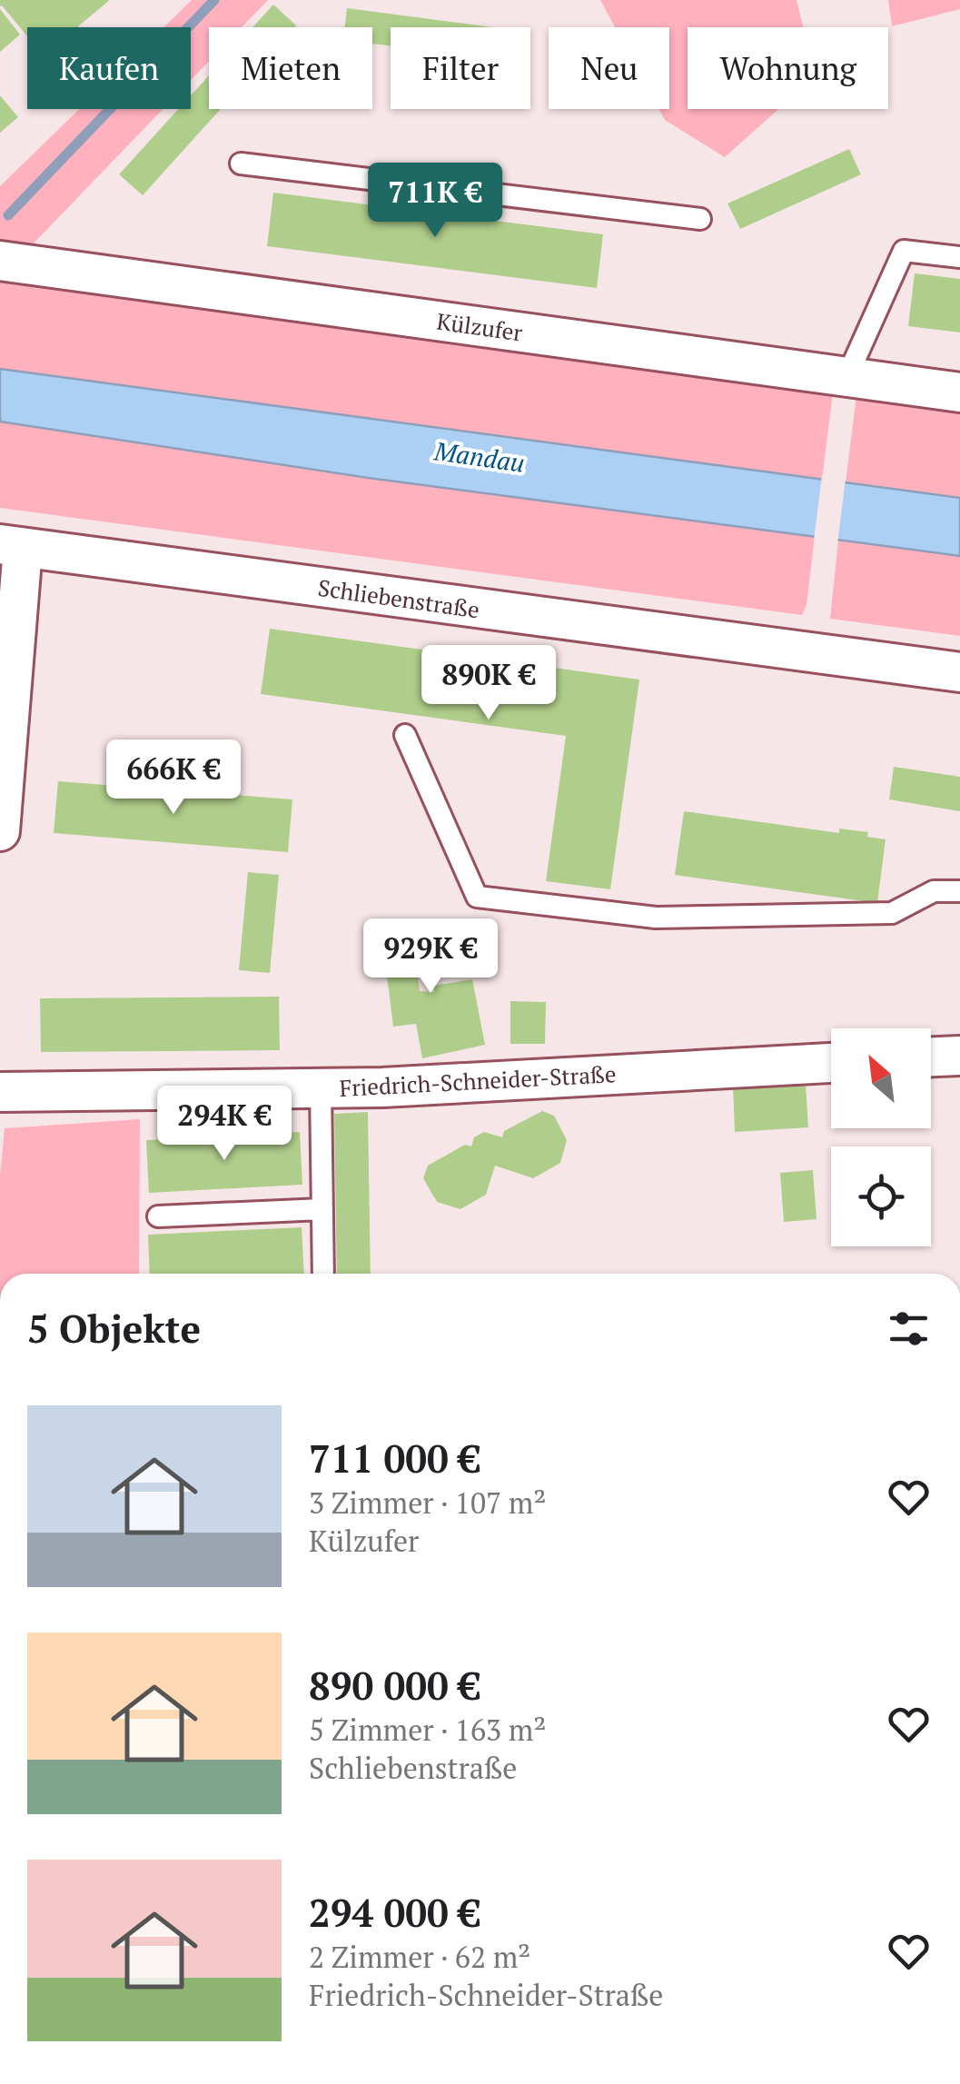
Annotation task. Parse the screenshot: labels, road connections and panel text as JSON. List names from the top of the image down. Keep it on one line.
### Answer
{"streets":{"street":["Külzufer","Schliebenstraße","Friedrich-Schneider-Straße"]},"water":["Mandau"],"north":"top left","page":{"chip":["Kaufen","Mieten","Filter","Neu","Wohnung"],"price":["711K €","890K €","666K €","929K €","294K €"],"heading":"5 Objekte","list":[{"name":"711 000 €","note":"3 Zimmer · 107 m² · Külzufer"},{"name":"890 000 €","note":"5 Zimmer · 163 m² · Schliebenstraße"},{"name":"294 000 €","note":"2 Zimmer · 62 m² · Friedrich-Schneider-Straße"}]}}
